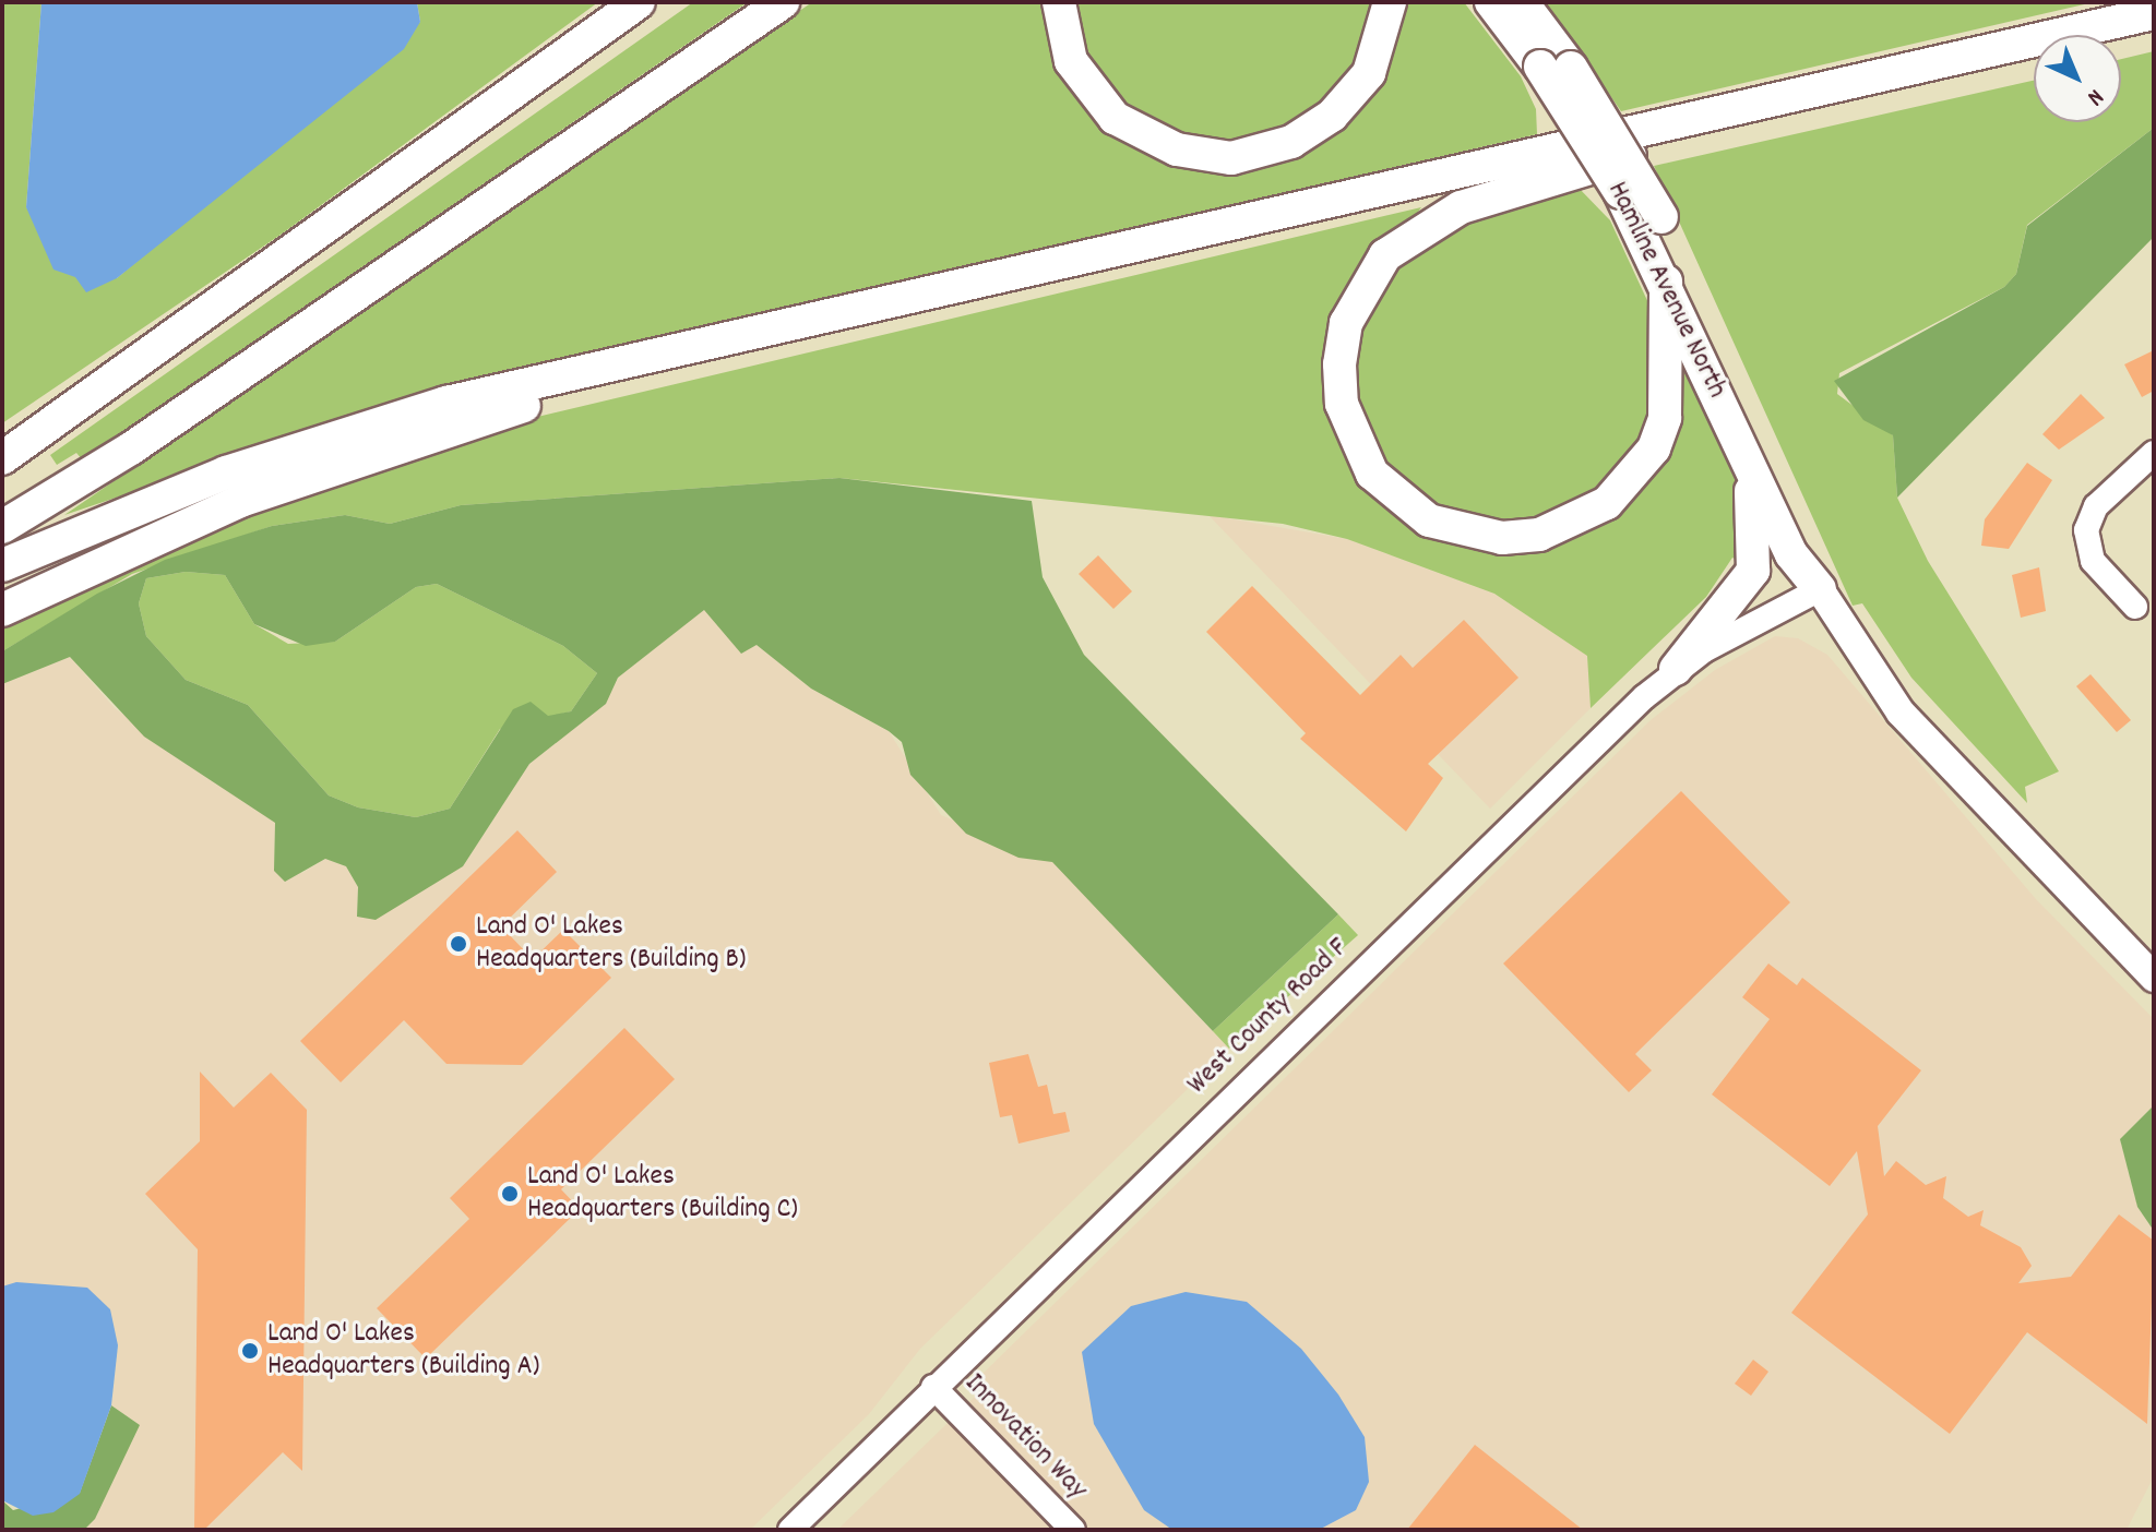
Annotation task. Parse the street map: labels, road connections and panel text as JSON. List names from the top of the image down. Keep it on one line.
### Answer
{"streets":{"highway":["Hamline Avenue North"],"street":["West County Road F","Innovation Way"]},"crossings":[["Hamline Avenue North","West County Road F"],["West County Road F","Innovation Way"]],"places":["Land O' Lakes Headquarters (Building B)","Land O' Lakes Headquarters (Building C)","Land O' Lakes Headquarters (Building A)"],"north":"bottom right"}
